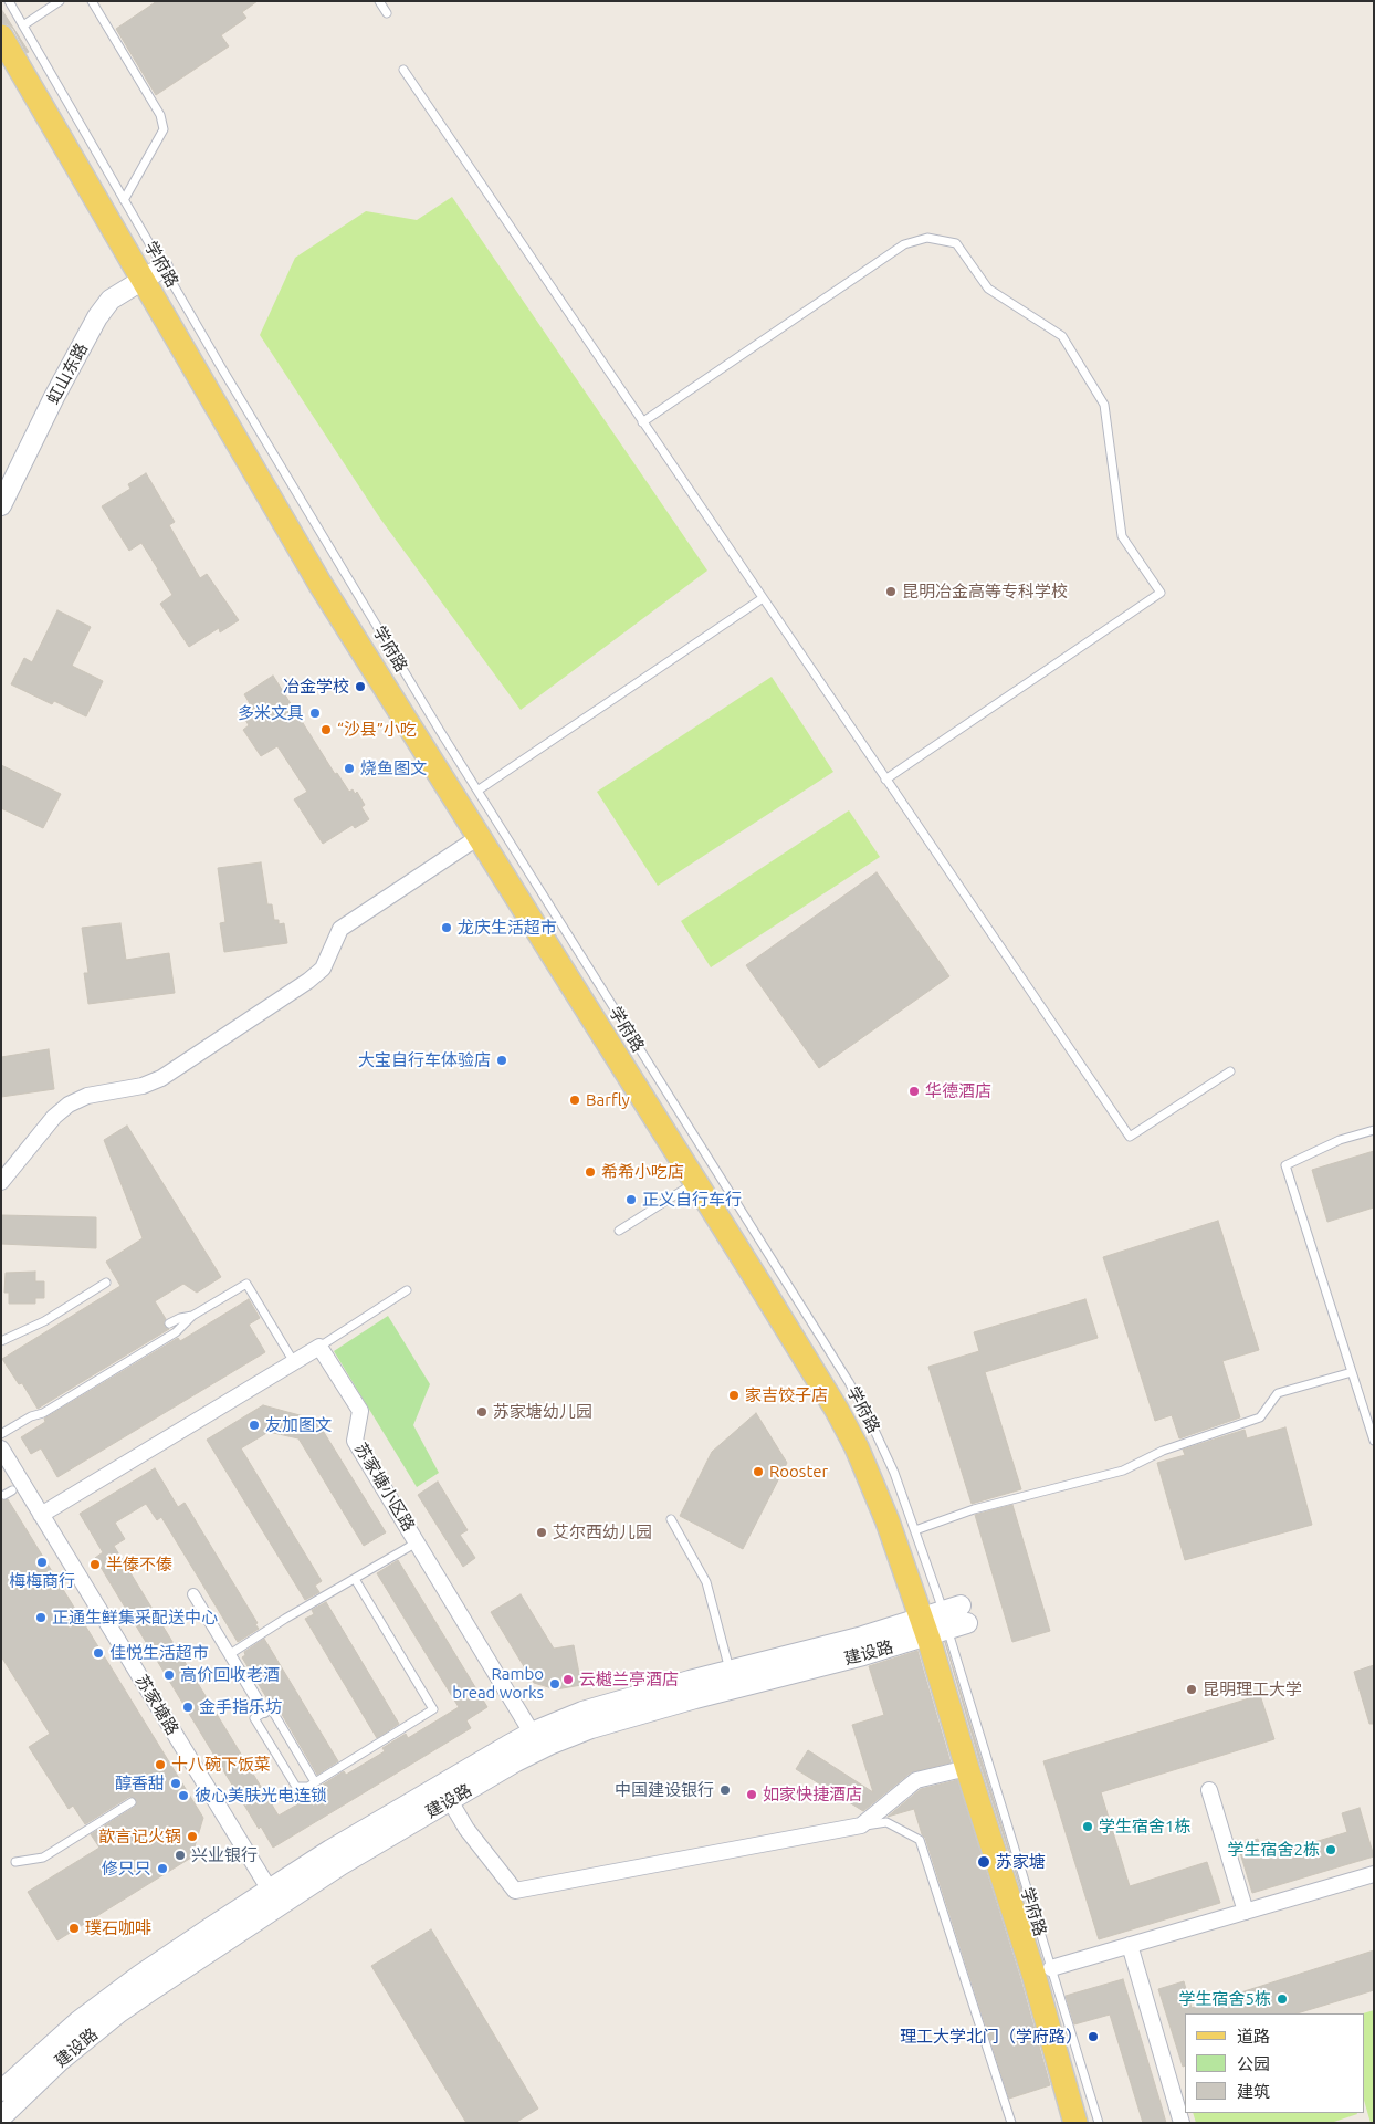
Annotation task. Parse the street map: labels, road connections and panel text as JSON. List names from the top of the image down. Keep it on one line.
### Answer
{"streets":{"main road":["学府路"],"street":["虹山东路","苏家塘小区路","建设路","苏家塘路"]},"crossings":[["学府路","虹山东路"],["学府路","建设路"],["苏家塘小区路","建设路"],["建设路","苏家塘路"]],"places":["昆明冶金高等专科学校","冶金学校","多米文具","“沙县”小吃","烧鱼图文","龙庆生活超市","大宝自行车体验店","华德酒店","Barfly","希希小吃店","正义自行车行","家吉饺子店","苏家塘幼儿园","友加图文","Rooster","艾尔西幼儿园","梅梅商行","半傣不傣","正通生鲜集采配送中心","佳悦生活超市","高价回收老酒","云樾兰亭酒店","Rambo bread works","昆明理工大学","金手指乐坊","十八碗下饭菜","醇香甜","中国建设银行","如家快捷酒店","彼心美肤光电连锁","学生宿舍1栋","歆言记火锅","学生宿舍2栋","兴业银行","苏家塘","修只只","璞石咖啡","学生宿舍5栋","理工大学北门（学府路）"],"legend":["道路","公园","建筑"]}
